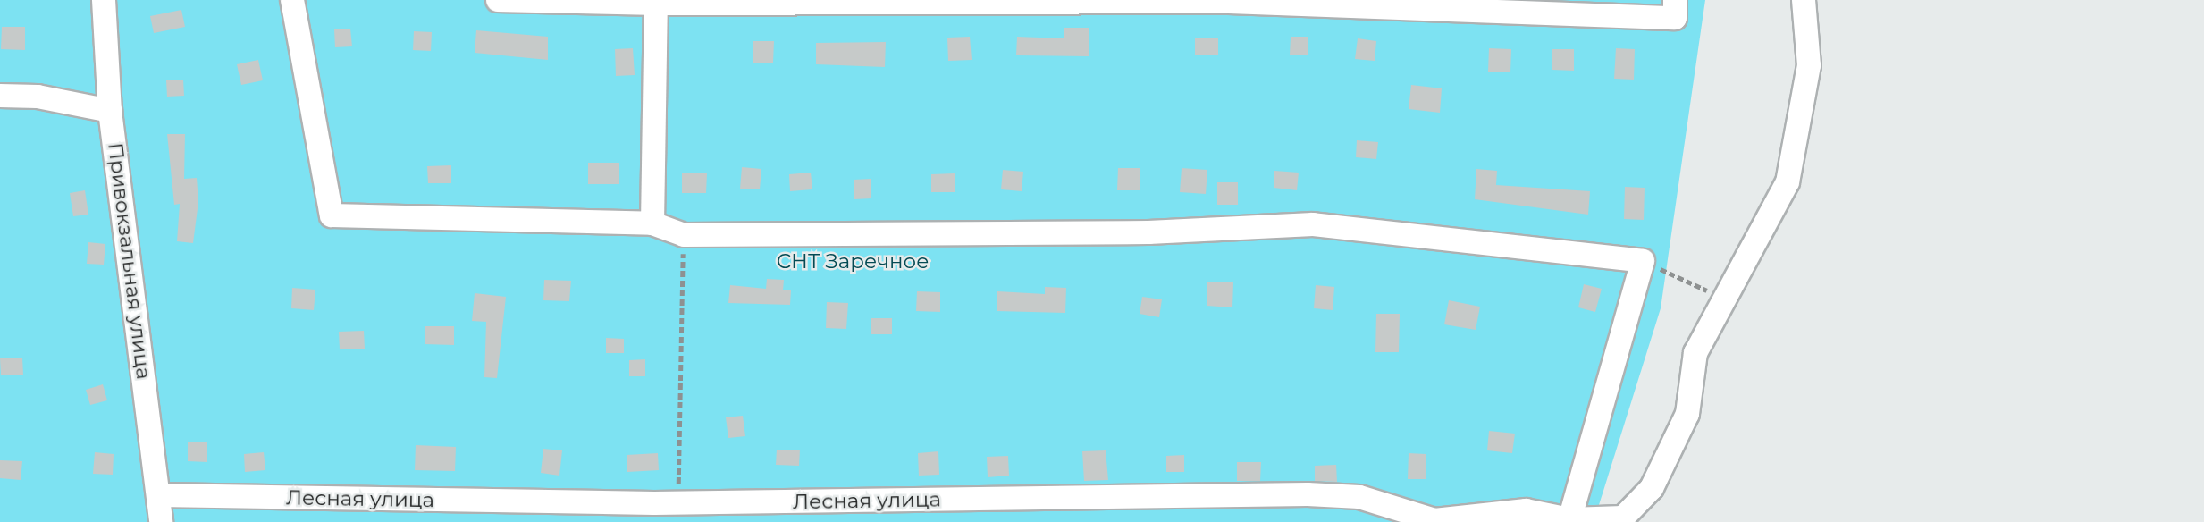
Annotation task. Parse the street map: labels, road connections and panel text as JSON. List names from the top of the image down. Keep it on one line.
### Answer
{"streets":{"street":["Привокзальная улица","Лесная улица"]},"crossings":[["Привокзальная улица","Лесная улица"]],"parks":["СНТ Заречное"]}
